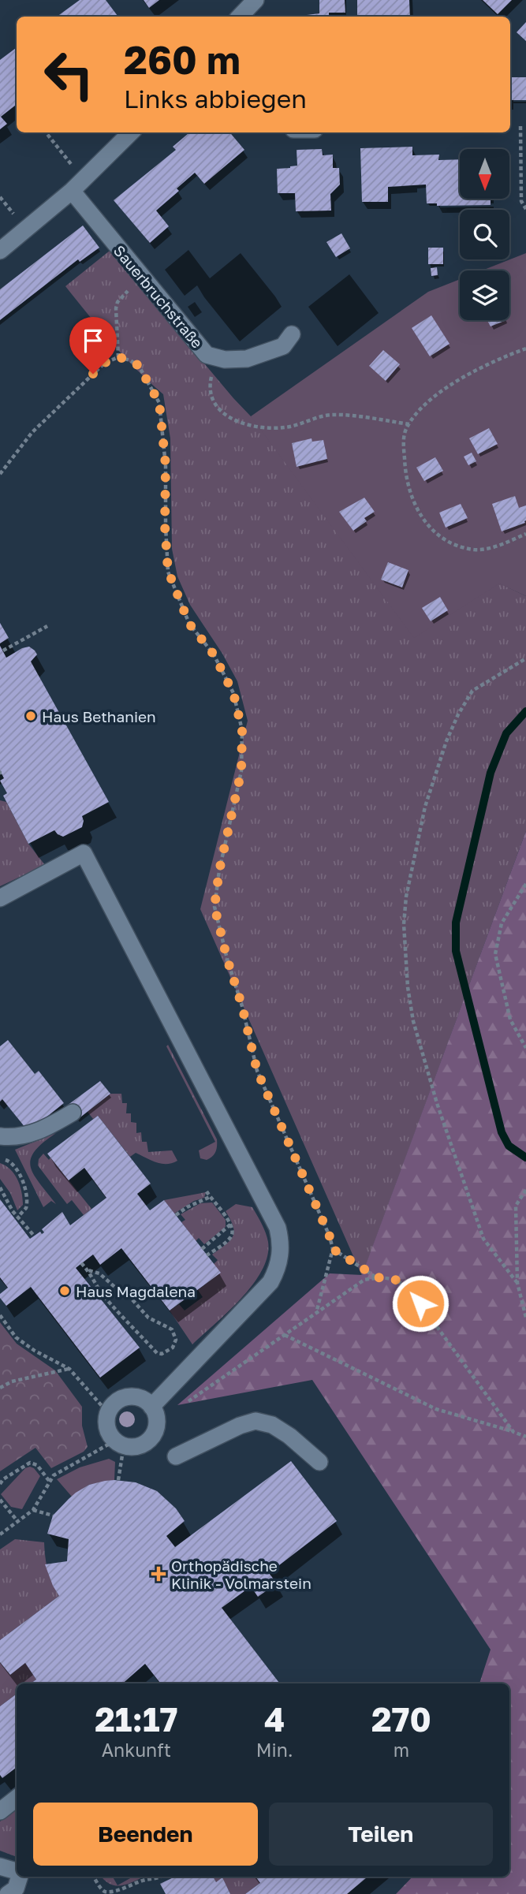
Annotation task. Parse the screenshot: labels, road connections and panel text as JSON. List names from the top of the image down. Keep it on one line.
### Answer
{"streets":{"street":["Sauerbruchstraße"]},"places":{"other":["Haus Bethanien","Haus Magdalena"],"health":["Orthopädische Klinik - Volmarstein"]},"north":"bottom","page":{"turn":["260 m","Links abbiegen"],"eta":["21:17","Ankunft","4","Min.","270","m"],"buttons":["Beenden","Teilen"]}}
